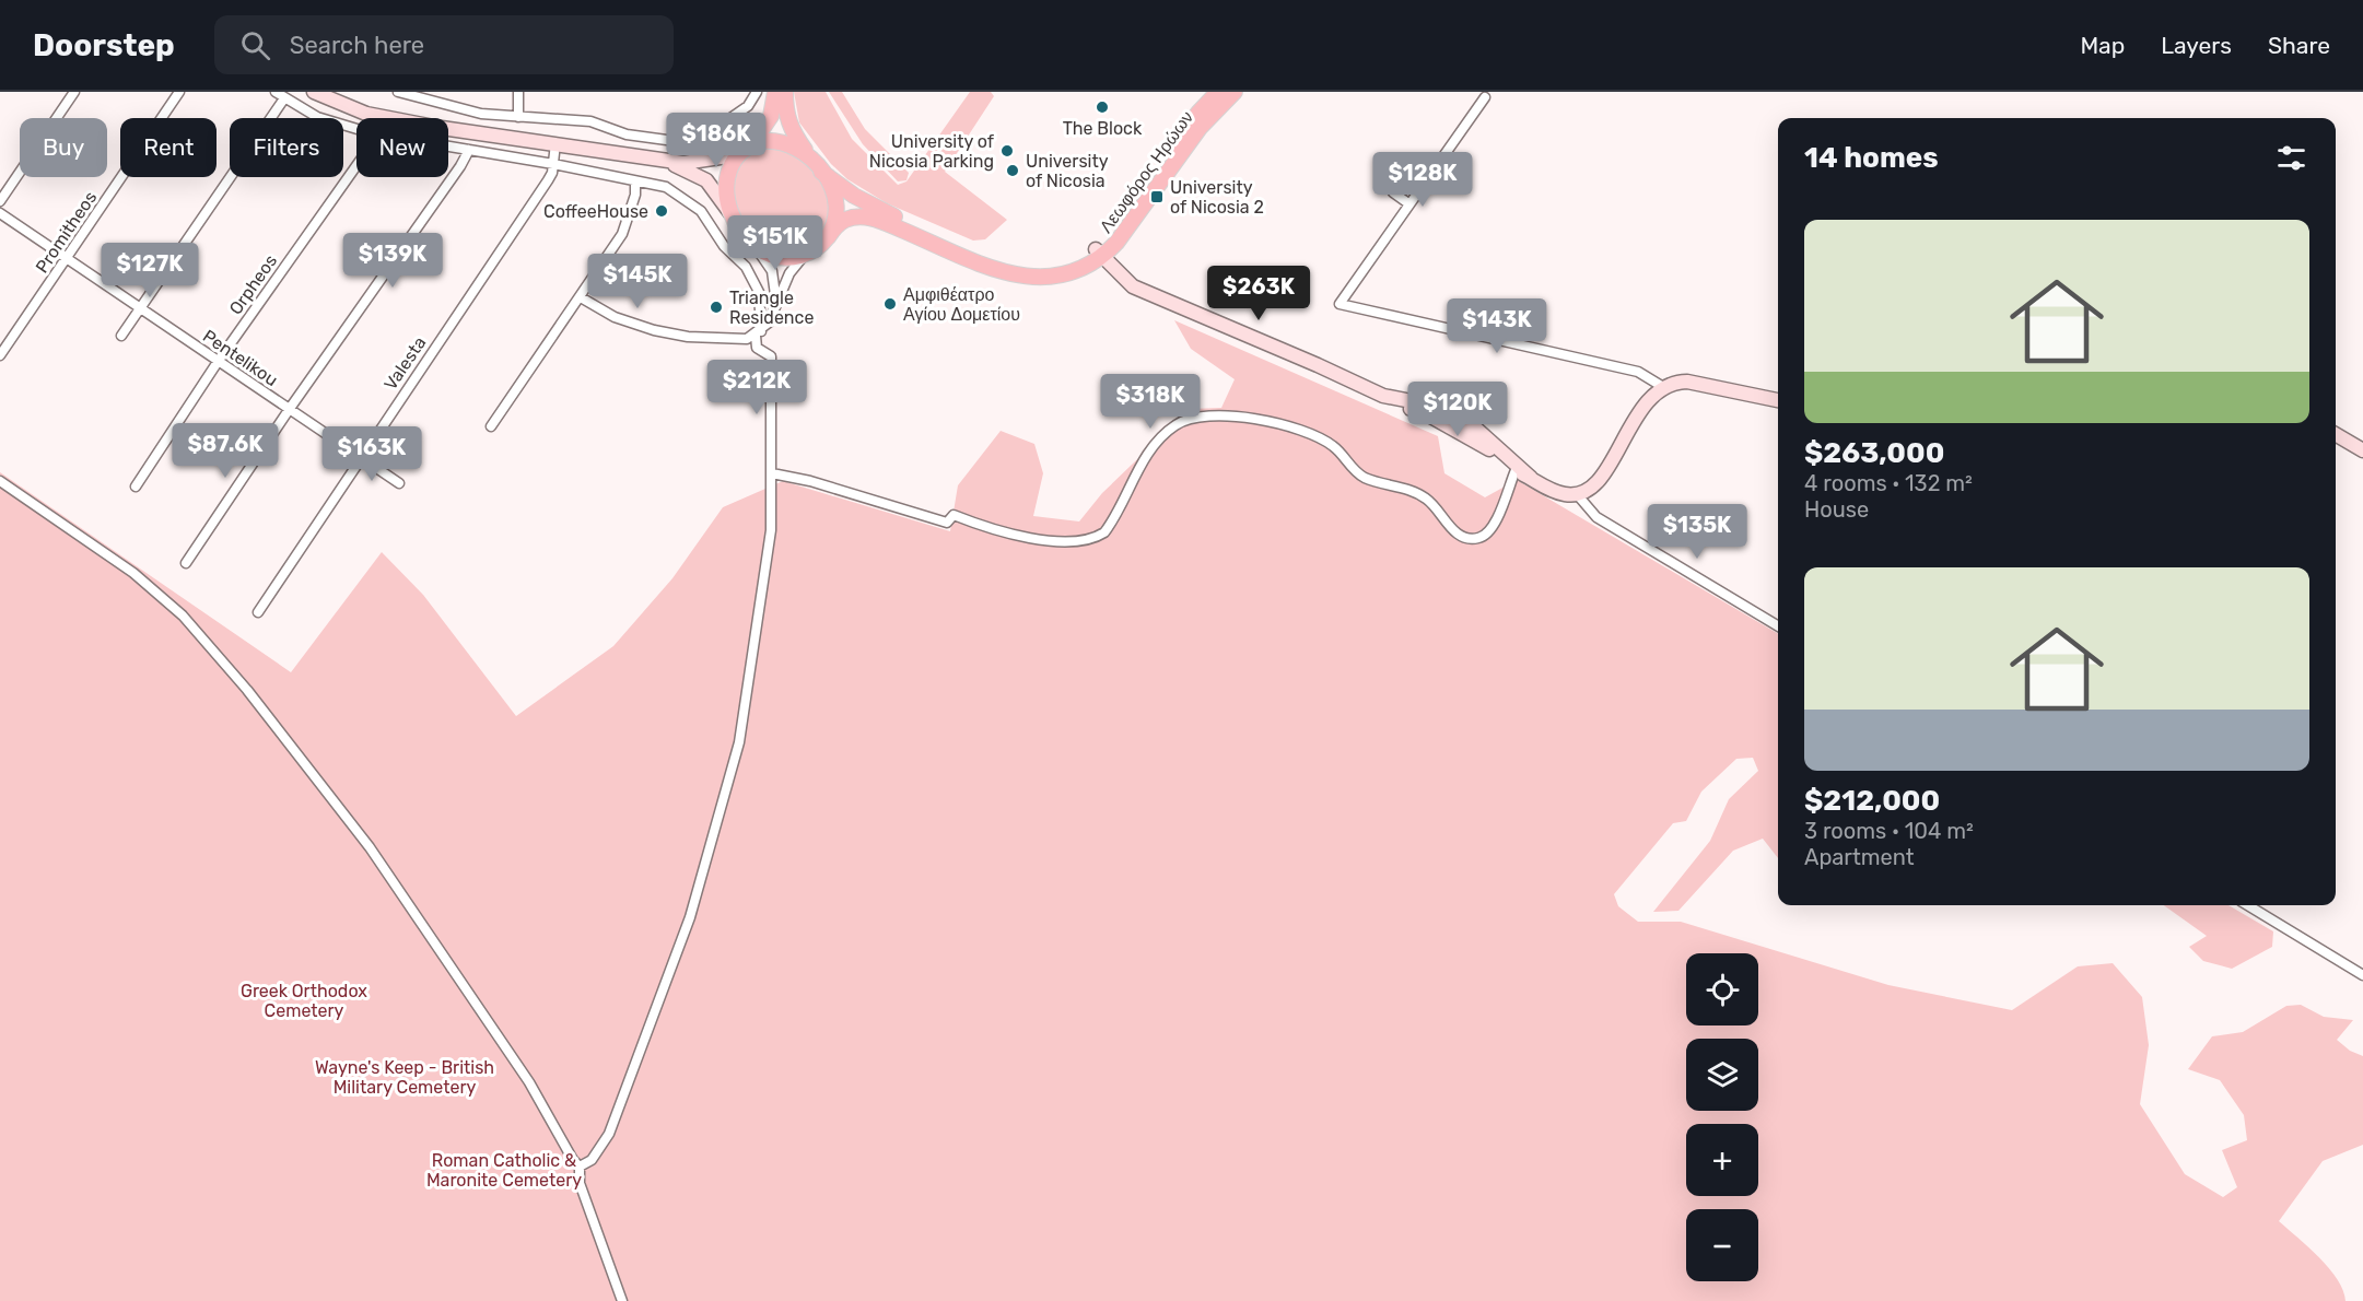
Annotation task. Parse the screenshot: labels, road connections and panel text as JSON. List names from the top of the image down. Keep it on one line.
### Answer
{"streets":{"main road":["Λεωφόρος Ηρώων"],"street":["Promitheos","Orpheos","Pentelikou","Valesta"]},"crossings":[["Promitheos","Pentelikou"],["Orpheos","Pentelikou"],["Pentelikou","Valesta"]],"parks":["Greek Orthodox Cemetery","Wayne's Keep - British Military Cemetery","Roman Catholic & Maronite Cemetery"],"places":{"other":["The Block","University of Nicosia Parking","University of Nicosia","CoffeeHouse","Αμφιθέατρο Αγίου Δομετίου","Triangle Residence"],"transit":["University of Nicosia 2"]},"page":{"header":"Doorstep","search":"Search here","nav":["Map","Layers","Share"],"price":["$186K","$128K","$151K","$139K","$127K","$145K","$263K","$143K","$212K","$318K","$120K","$87.6K","$163K","$135K"],"chip":["Buy","Rent","Filters","New"],"heading":"14 homes","list":[{"name":"$263,000","note":"4 rooms · 132 m² · House"},{"name":"$212,000","note":"3 rooms · 104 m² · Apartment"}],"map_buttons":["+","−"]}}
